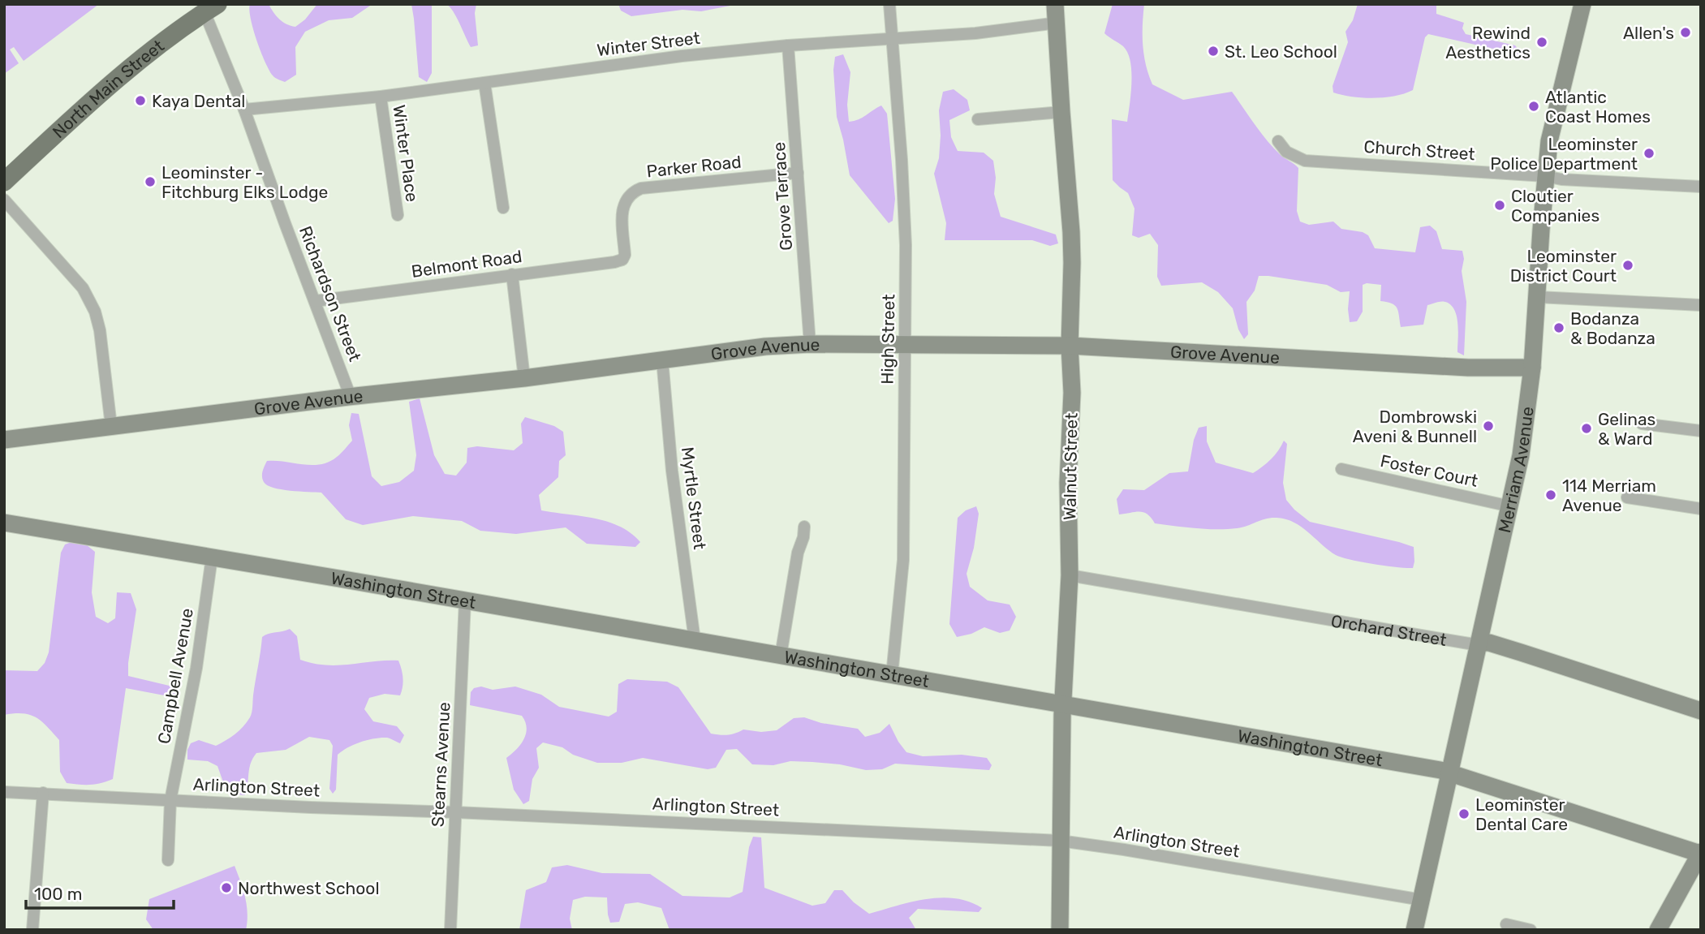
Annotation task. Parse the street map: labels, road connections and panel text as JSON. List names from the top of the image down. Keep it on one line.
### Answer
{"streets":{"main road":["North Main Street"],"street":["Winter Street","Church Street","Winter Place","Parker Road","Grove Terrace","Belmont Road","Richardson Street","High Street","Grove Avenue","Walnut Street","Merriam Avenue","Foster Court","Myrtle Street","Washington Street","Orchard Street","Campbell Avenue","Stearns Avenue","Arlington Street"]},"crossings":[["Winter Street","Winter Place"],["Winter Street","Grove Terrace"],["Winter Street","Richardson Street"],["Winter Street","High Street"],["Winter Street","Walnut Street"],["North Main Street","Richardson Street"],["Church Street","Merriam Avenue"],["Parker Road","Grove Terrace"],["Parker Road","Belmont Road"],["Grove Terrace","Grove Avenue"],["Belmont Road","Richardson Street"],["Richardson Street","Grove Avenue"],["High Street","Grove Avenue"],["High Street","Washington Street"],["Grove Avenue","Walnut Street"],["Grove Avenue","Merriam Avenue"],["Grove Avenue","Myrtle Street"],["Walnut Street","Washington Street"],["Walnut Street","Orchard Street"],["Walnut Street","Arlington Street"],["Merriam Avenue","Foster Court"],["Merriam Avenue","Washington Street"],["Merriam Avenue","Orchard Street"],["Merriam Avenue","Arlington Street"],["Myrtle Street","Washington Street"],["Washington Street","Campbell Avenue"],["Washington Street","Stearns Avenue"],["Campbell Avenue","Arlington Street"],["Stearns Avenue","Arlington Street"]],"places":["Allen's","Rewind Aesthetics","St. Leo School","Kaya Dental","Atlantic Coast Homes","Leominster Police Department","Leominster - Fitchburg Elks Lodge","Cloutier Companies","Leominster District Court","Bodanza & Bodanza","Dombrowski Aveni & Bunnell","Gelinas & Ward","114 Merriam Avenue","Leominster Dental Care","Northwest School"],"scale_bar":"100 m"}
